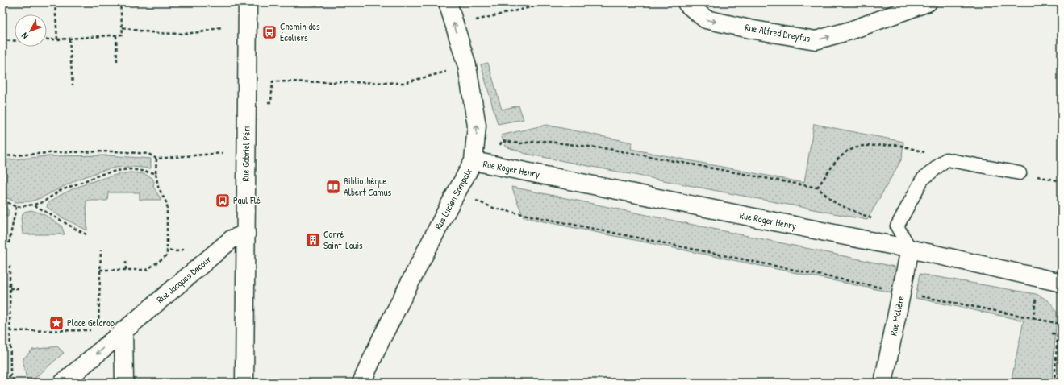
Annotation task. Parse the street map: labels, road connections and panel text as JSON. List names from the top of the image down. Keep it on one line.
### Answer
{"streets":{"street":["Rue Alfred Dreyfus","Rue Gabriel Péri","Rue Roger Henry","Rue Lucien Sampaix","Rue Jacques Decour","Rue Molière"]},"crossings":[["Rue Gabriel Péri","Rue Jacques Decour"],["Rue Roger Henry","Rue Lucien Sampaix"],["Rue Roger Henry","Rue Molière"]],"one_way":["Rue Alfred Dreyfus"],"places":{"bus stop":["Chemin des Écoliers","Paul Flé"],"library":["Bibliothèque Albert Camus"],"building":["Carré Saint-Louis"],"place":["Place Geldrop"]},"north":"bottom left"}
